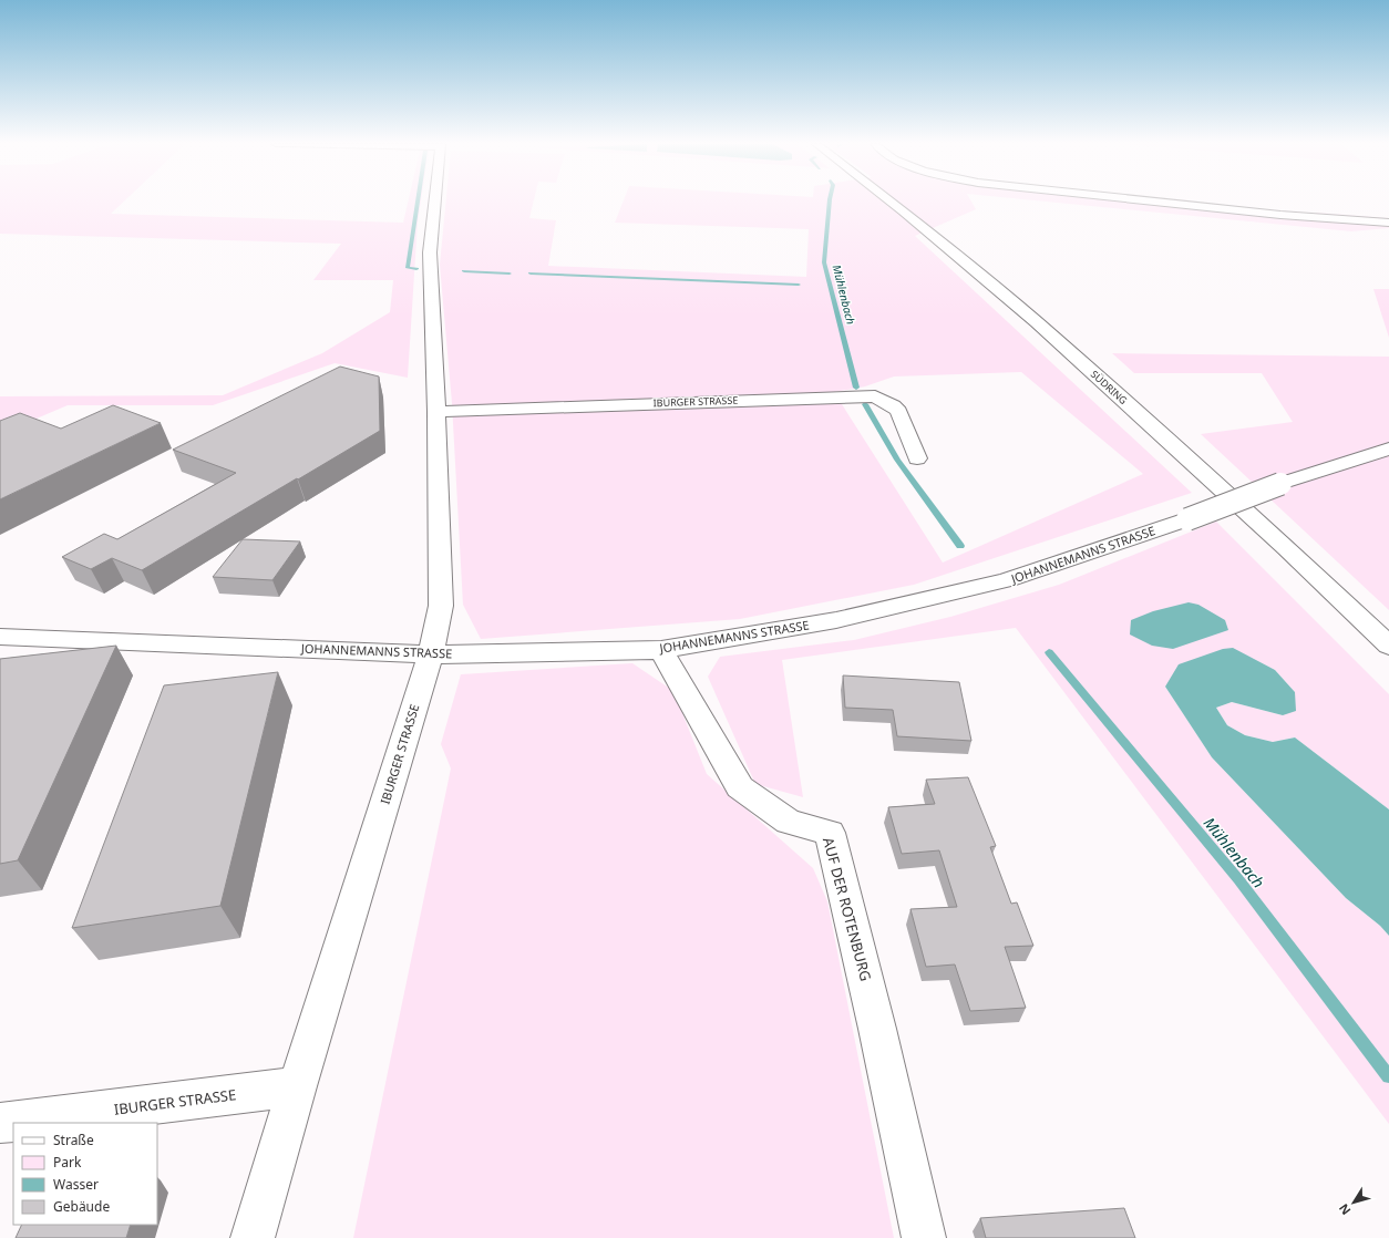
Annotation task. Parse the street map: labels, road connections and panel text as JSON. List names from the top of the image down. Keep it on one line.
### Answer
{"streets":{"street":["SÜDRING","IBURGER STRASSE","JOHANNEMANNS STRASSE","AUF DER ROTENBURG"]},"crossings":[["IBURGER STRASSE","JOHANNEMANNS STRASSE"],["JOHANNEMANNS STRASSE","AUF DER ROTENBURG"]],"water":["Mühlenbach"],"legend":["Straße","Park","Wasser","Gebäude"],"north":"bottom left"}
